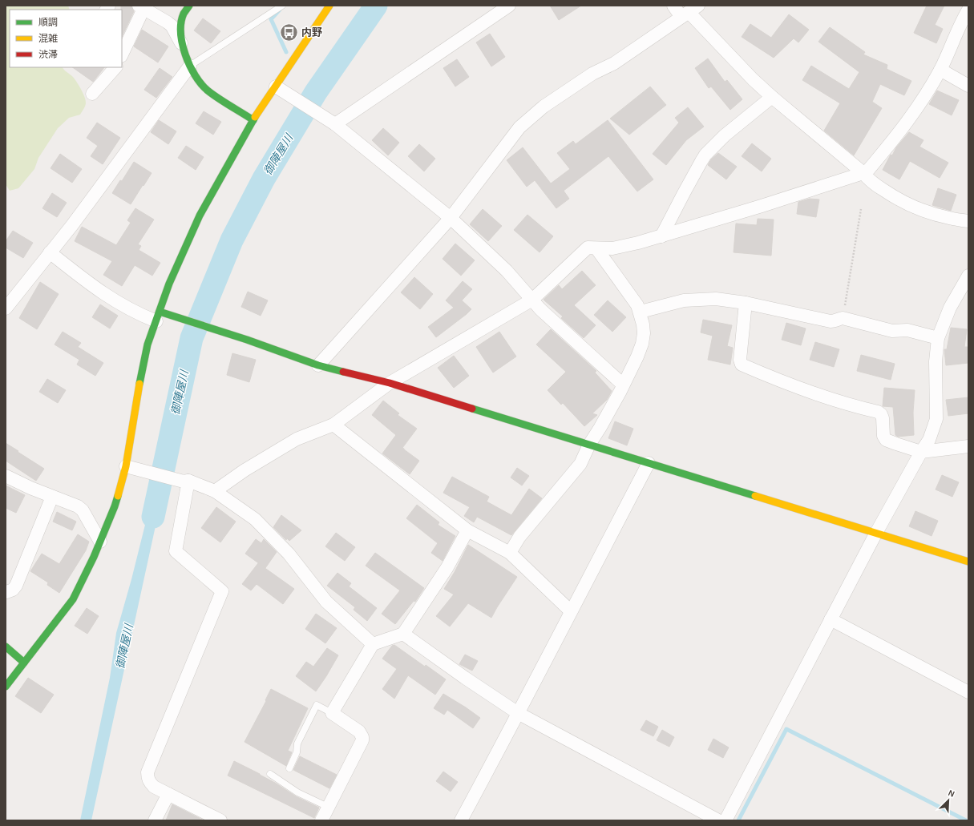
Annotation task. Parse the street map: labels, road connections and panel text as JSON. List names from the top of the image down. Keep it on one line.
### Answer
{"water":["御陣屋川"],"places":{"bus stop":["内野"]},"legend":["順調","混雑","渋滞"],"north":"top right"}
